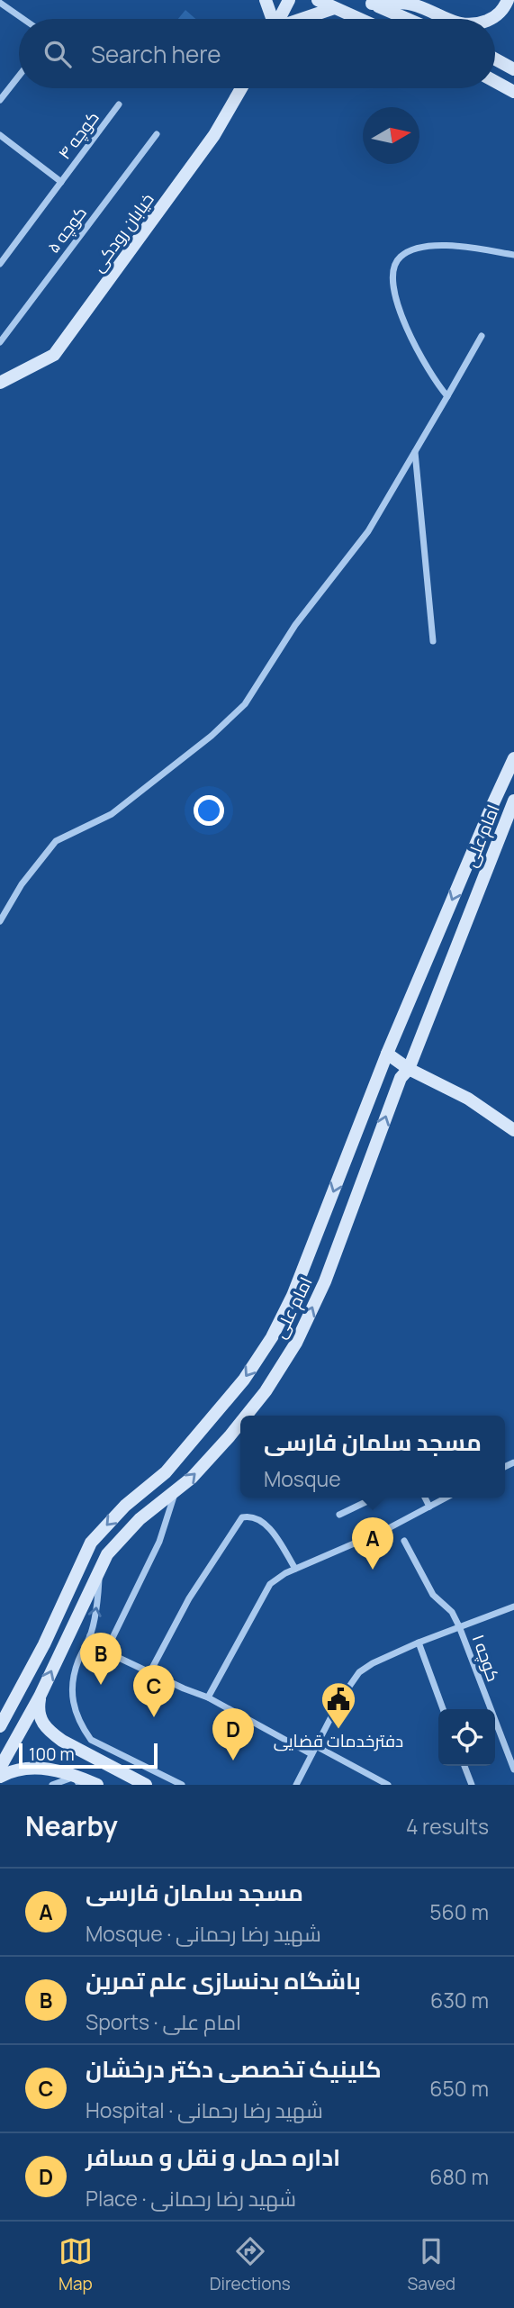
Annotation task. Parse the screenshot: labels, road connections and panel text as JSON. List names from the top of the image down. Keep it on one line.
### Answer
{"streets":{"main road":["خیابان رودکی","امام علی"],"street":["کوچه ۴","کوچه ۵","کوچه ۱"]},"places":{"public building":["دفترخدمات قضایی"]},"scale_bar":"100 m","north":"right","page":{"search":"Search here","popup":["مسجد سلمان فارسی","Mosque"],"pins":["A","B","C","D"],"scale":"100 m","heading":["Nearby","4 results"],"list":[{"mark":"A","name":"مسجد سلمان فارسی","note":"Mosque · شهید رضا رحمانی","value":"560 m"},{"mark":"B","name":"باشگاه بدنسازی علم تمرین","note":"Sports · امام علی","value":"630 m"},{"mark":"C","name":"کلینیک تخصصی دکتر درخشان","note":"Hospital · شهید رضا رحمانی","value":"650 m"},{"mark":"D","name":"اداره حمل و نقل و مسافر","note":"Place · شهید رضا رحمانی","value":"680 m"}],"nav":["Map","Directions","Saved"]}}
